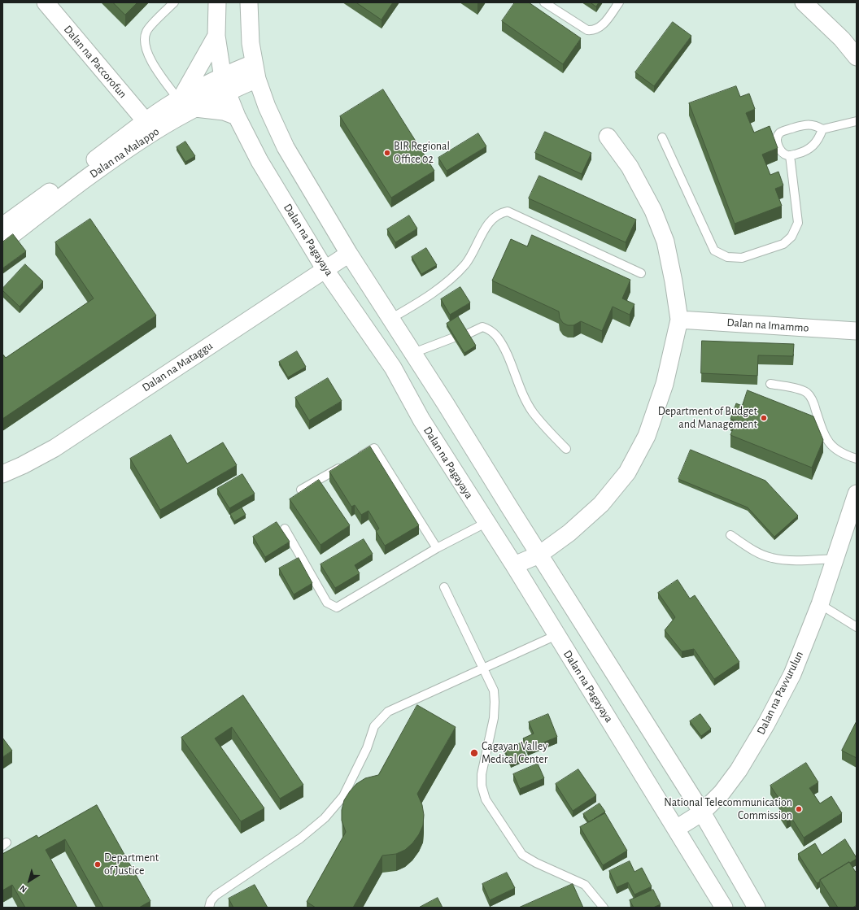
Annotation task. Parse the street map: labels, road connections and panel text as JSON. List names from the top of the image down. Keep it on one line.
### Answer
{"streets":{"street":["Dalan na Paccorofun","Dalan na Malappo","Dalan na Pagayaya","Dalan na Imammo","Dalan na Mataggu","Dalan na Pavvurulun"]},"crossings":[["Dalan na Paccorofun","Dalan na Malappo"],["Dalan na Malappo","Dalan na Pagayaya"],["Dalan na Pagayaya","Dalan na Mataggu"],["Dalan na Pagayaya","Dalan na Pavvurulun"]],"places":["BIR Regional Office 02","Department of Budget and Management","Cagayan Valley Medical Center","National Telecommunication Commission","Department of Justice"],"north":"bottom left"}
